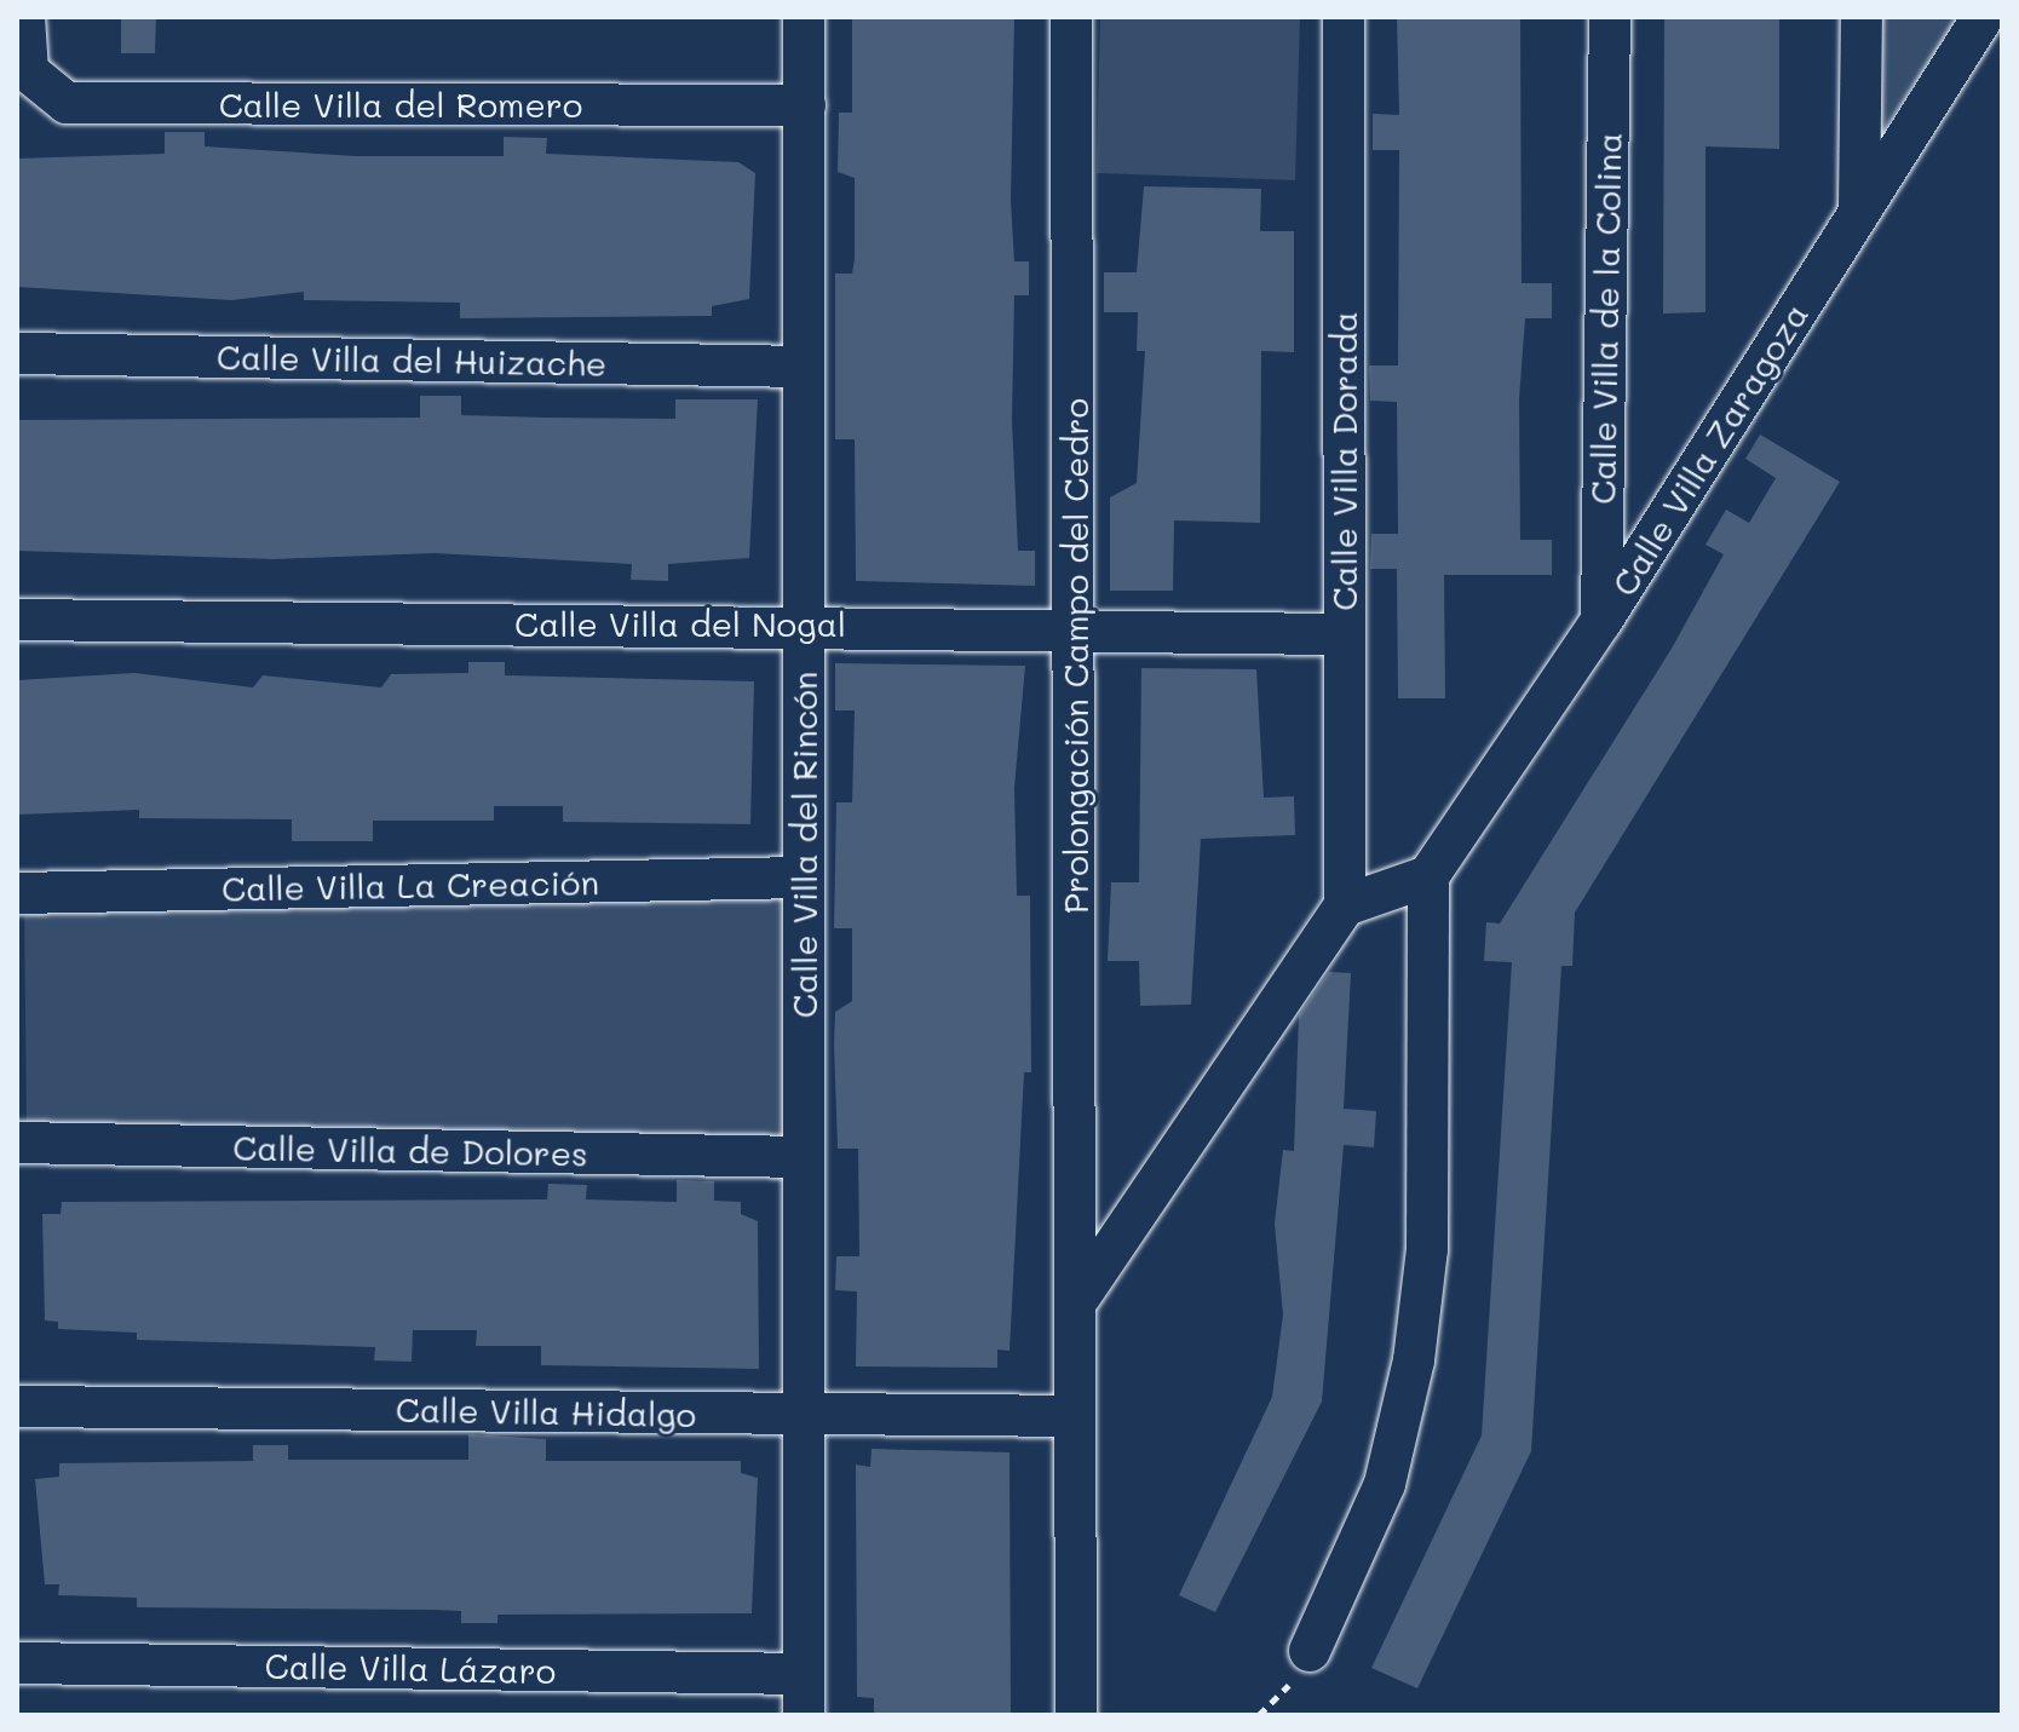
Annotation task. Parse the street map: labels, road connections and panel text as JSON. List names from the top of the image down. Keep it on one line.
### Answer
{"streets":{"street":["Calle Villa del Romero","Calle Villa de la Colina","Calle Villa del Huizache","Calle Villa Zaragoza","Calle Villa Dorada","Calle Villa del Nogal","Prolongación Campo del Cedro","Calle Villa del Rincón","Calle Villa La Creación","Calle Villa de Dolores","Calle Villa Hidalgo","Calle Villa Lázaro"]},"crossings":[["Calle Villa del Romero","Calle Villa del Rincón"],["Calle Villa de la Colina","Calle Villa Zaragoza"],["Calle Villa del Huizache","Calle Villa del Rincón"],["Calle Villa Dorada","Calle Villa del Nogal"],["Calle Villa del Nogal","Prolongación Campo del Cedro"],["Calle Villa del Nogal","Calle Villa del Rincón"],["Prolongación Campo del Cedro","Calle Villa Hidalgo"],["Calle Villa del Rincón","Calle Villa La Creación"],["Calle Villa del Rincón","Calle Villa de Dolores"],["Calle Villa del Rincón","Calle Villa Hidalgo"],["Calle Villa del Rincón","Calle Villa Lázaro"]]}
